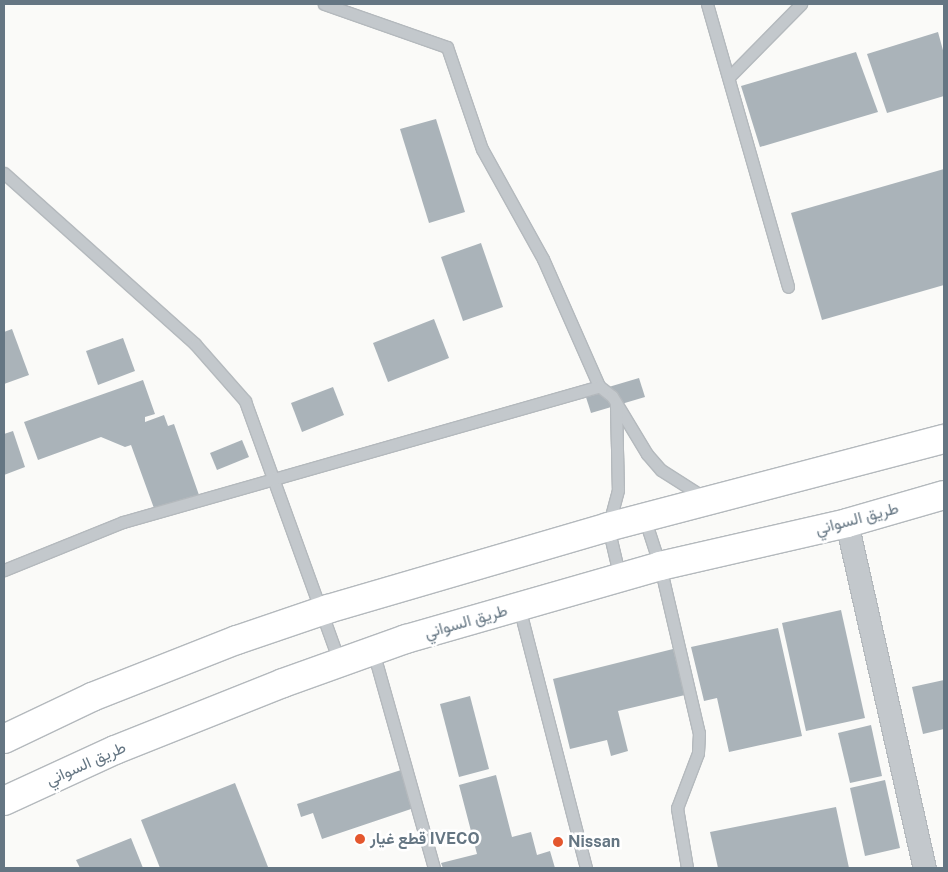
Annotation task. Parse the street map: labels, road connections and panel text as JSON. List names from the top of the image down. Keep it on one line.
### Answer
{"streets":{"highway":["طريق السواني"]},"places":["قطع غيار IVECO","Nissan"]}
